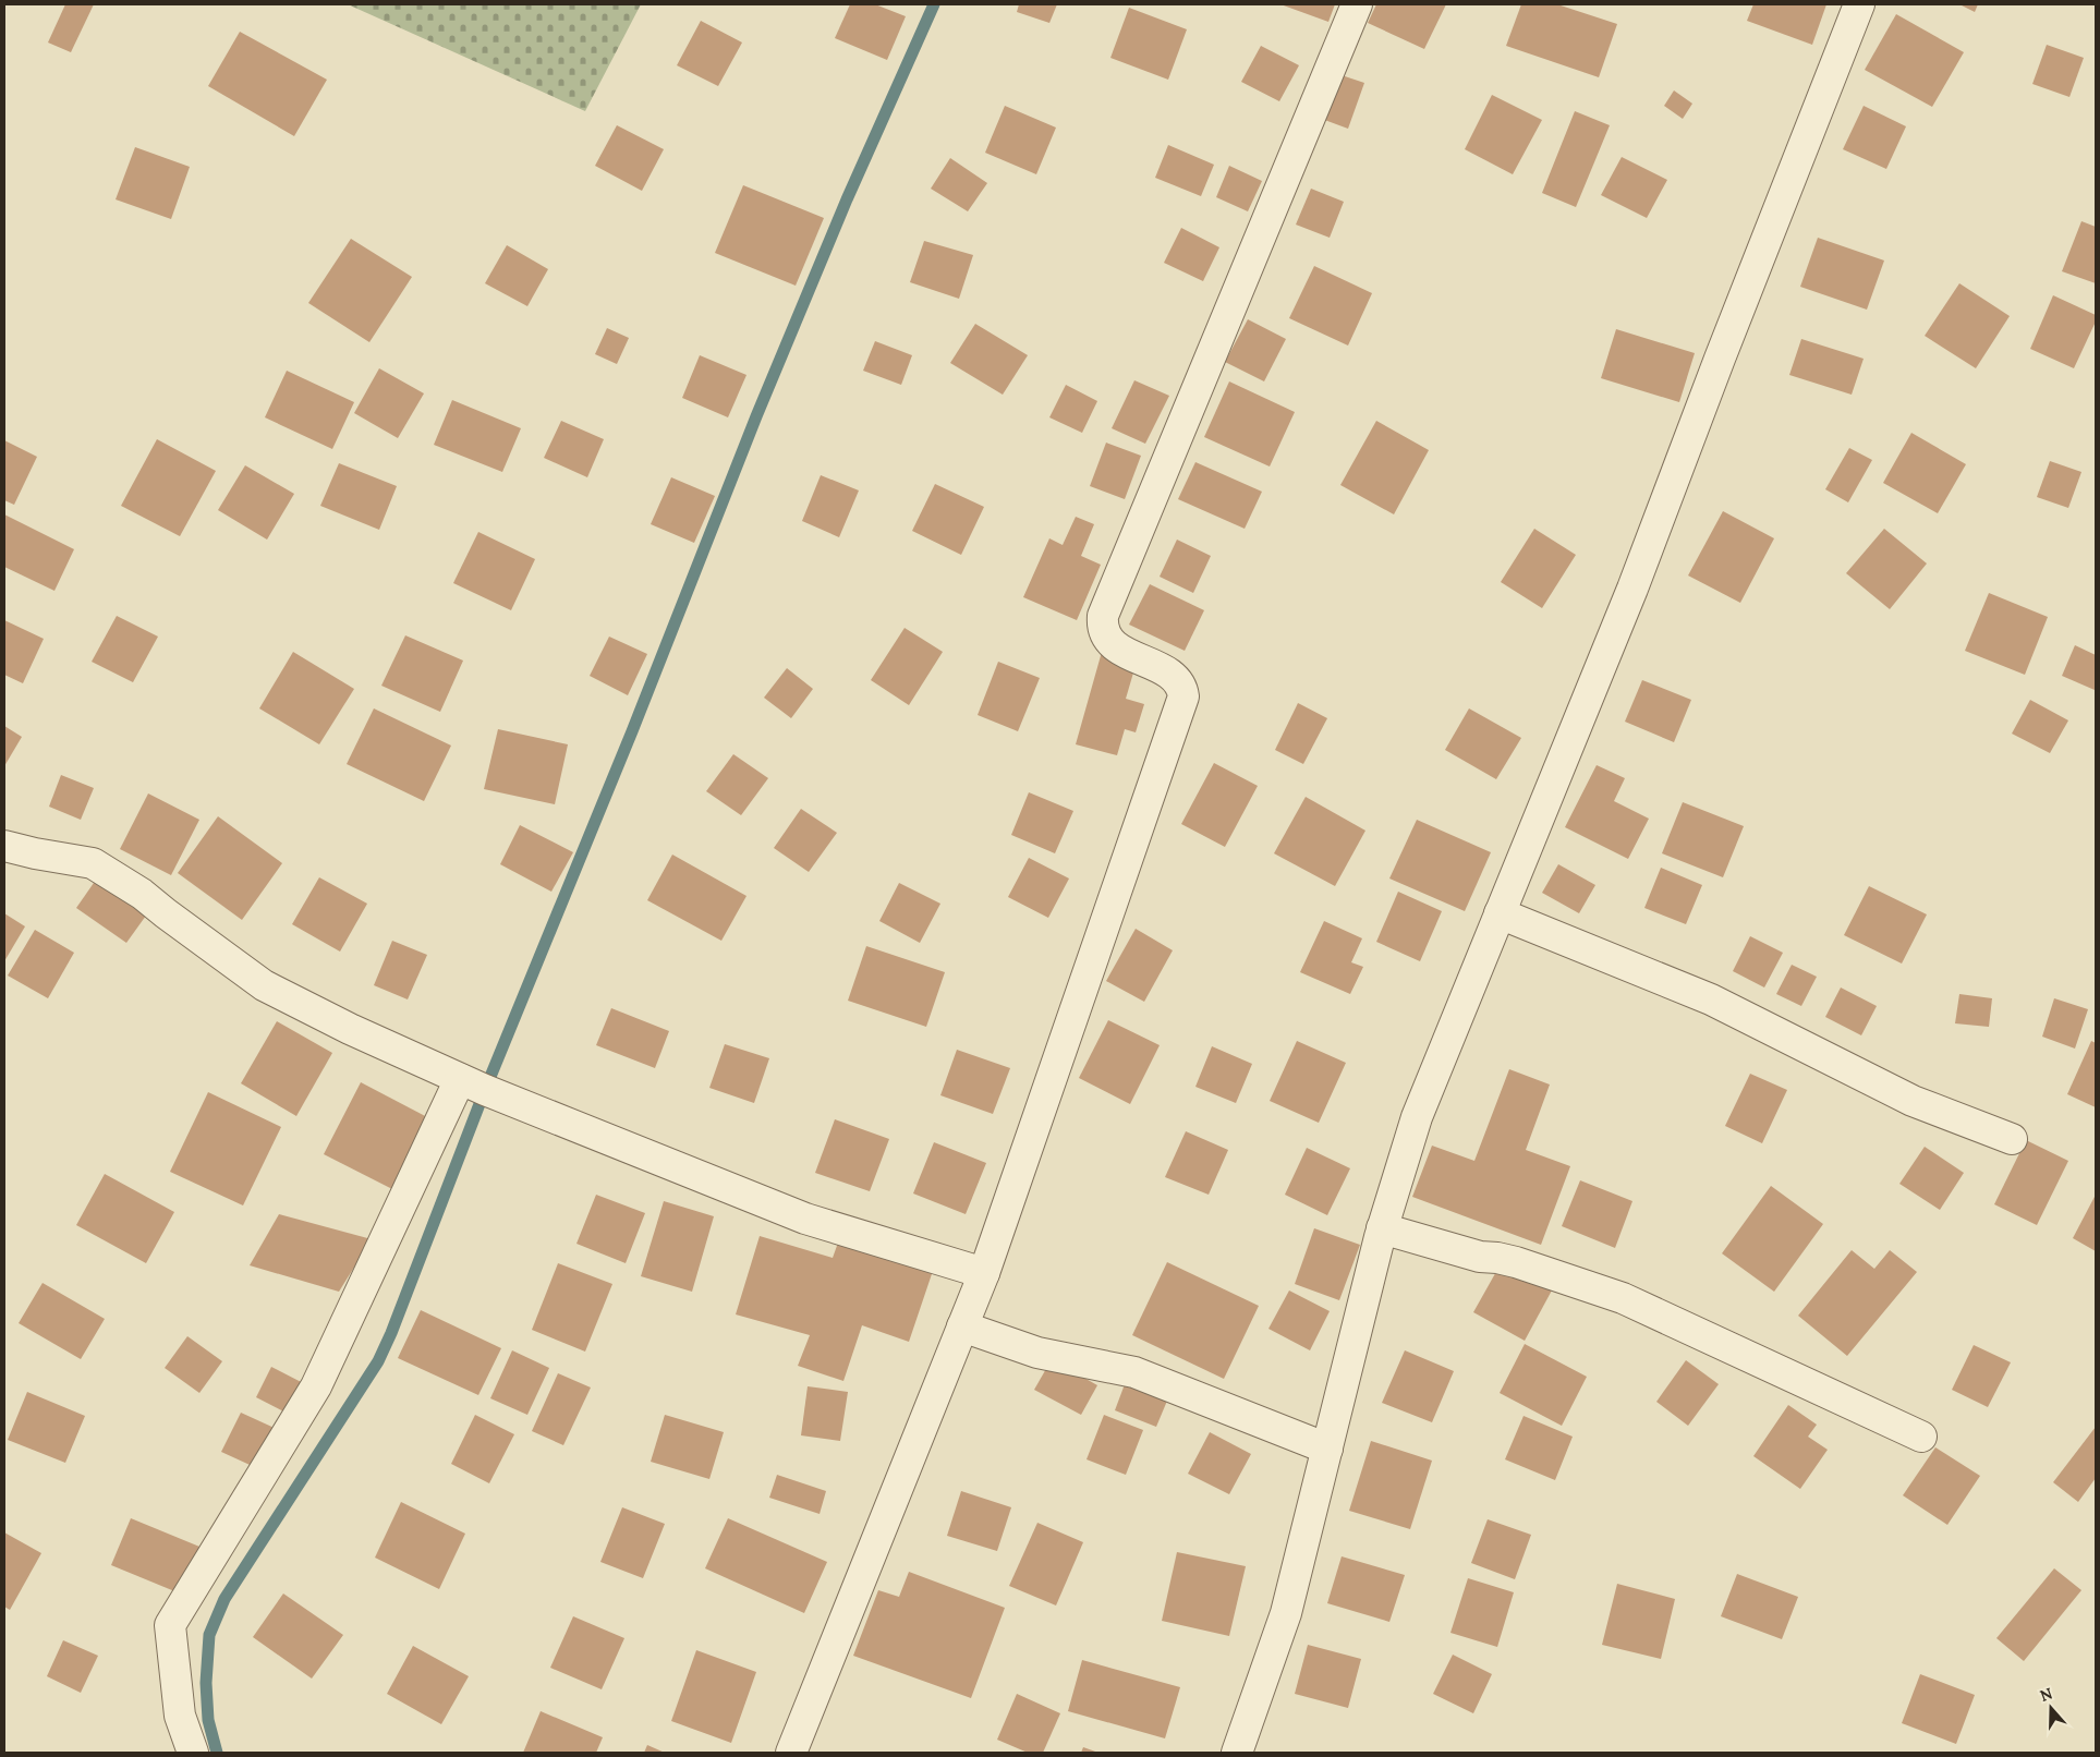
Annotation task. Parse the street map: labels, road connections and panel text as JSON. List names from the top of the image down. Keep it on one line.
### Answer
{"north":"top"}
